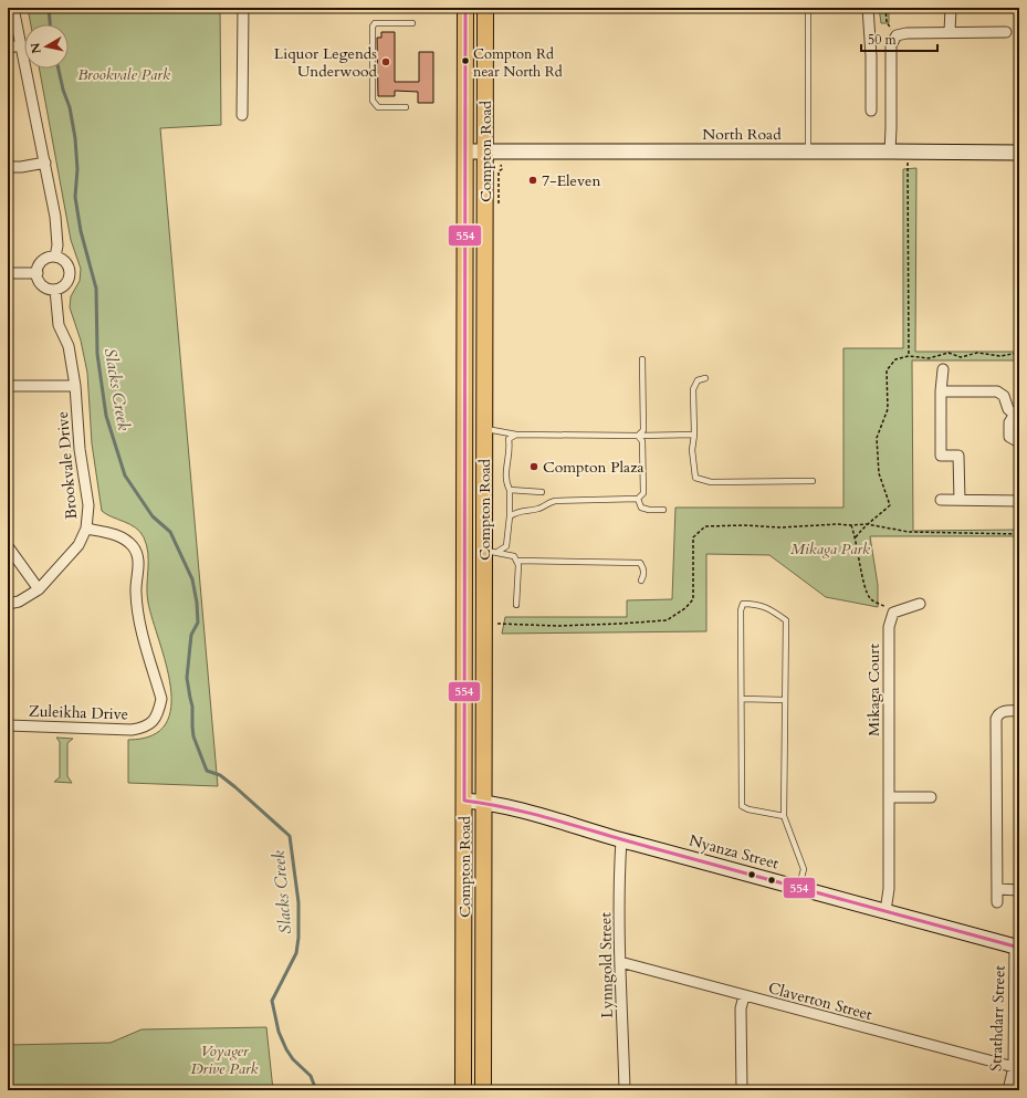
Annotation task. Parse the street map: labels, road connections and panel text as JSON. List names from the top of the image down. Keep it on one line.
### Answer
{"streets":{"main road":["Compton Road"],"street":["North Road","Brookvale Drive","Mikaga Court","Zuleikha Drive","Nyanza Street","Lynngold Street","Claverton Street","Strathdarr Street"]},"crossings":[["North Road","Compton Road"],["Compton Road","Nyanza Street"],["Brookvale Drive","Zuleikha Drive"],["Mikaga Court","Nyanza Street"],["Nyanza Street","Lynngold Street"],["Nyanza Street","Strathdarr Street"],["Lynngold Street","Claverton Street"],["Claverton Street","Strathdarr Street"]],"water":["Slacks Creek"],"parks":["Brookvale Park","Mikaga Park","Voyager Drive Park"],"places":["Compton Rd near North Rd","Liquor Legends Underwood","7-Eleven","Compton Plaza"],"lines":["transit line 554"],"scale_bar":"50 m","north":"left"}
